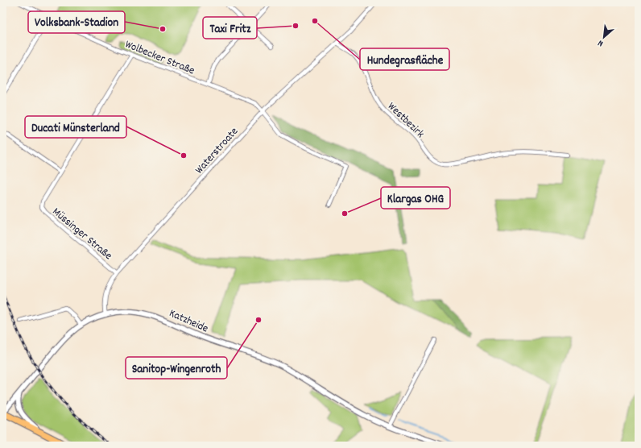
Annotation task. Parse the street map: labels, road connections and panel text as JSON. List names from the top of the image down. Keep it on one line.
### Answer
{"streets":{"street":["Wolbecker Straße","Westbezirk","Waterstroate","Müssinger Straße","Katzheide"]},"crossings":[["Wolbecker Straße","Waterstroate"],["Wolbecker Straße","Müssinger Straße"],["Waterstroate","Müssinger Straße"],["Waterstroate","Katzheide"]],"places":["Hundegrasfläche","Taxi Fritz","Volksbank-Stadion","Ducati Münsterland","Klargas OHG","Sanitop-Wingenroth"],"north":"bottom left"}
